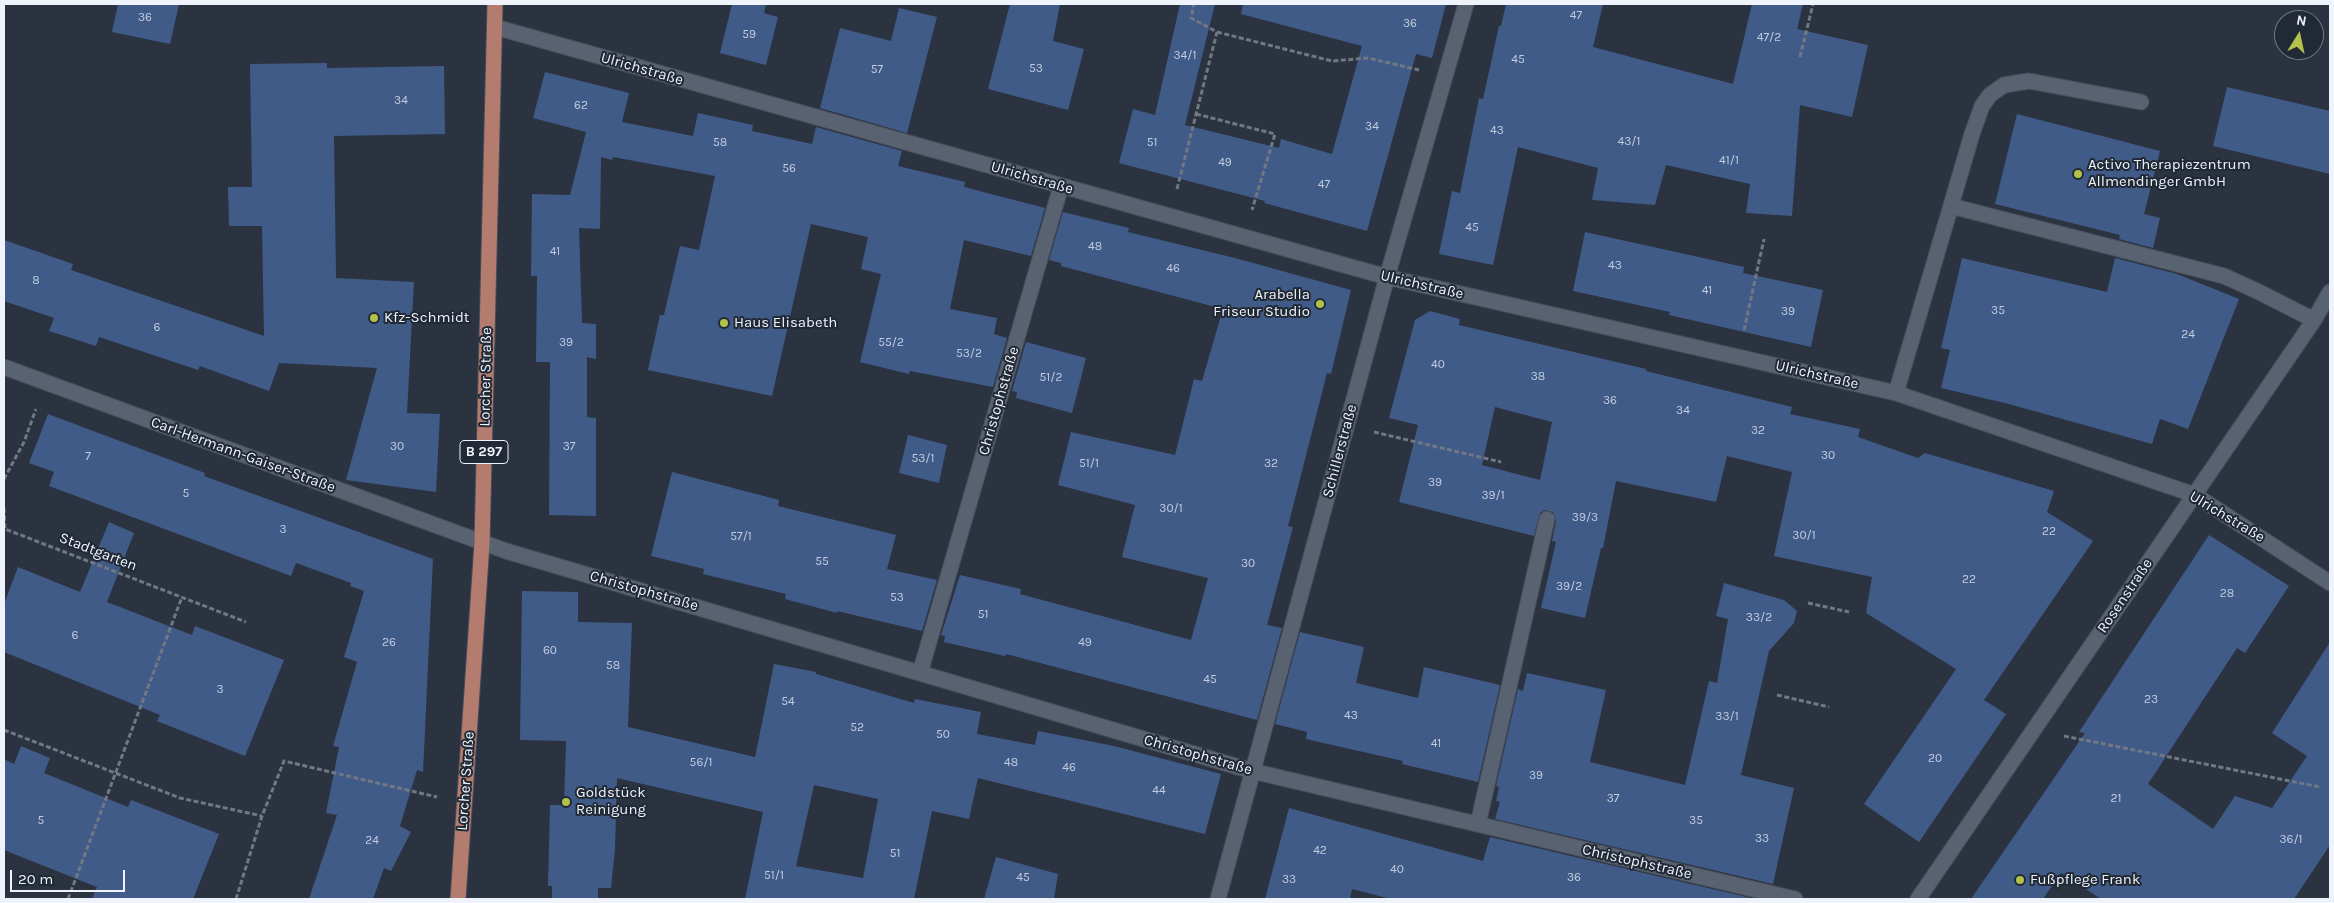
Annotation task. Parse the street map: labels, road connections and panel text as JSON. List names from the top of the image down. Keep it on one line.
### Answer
{"streets":{"main road":["Lorcher Straße","B 297"],"street":["Ulrichstraße","Christophstraße","Schillerstraße","Carl-Hermann-Gaiser-Straße","Rosenstraße"],"path":["Stadtgarten"]},"crossings":[["Ulrichstraße","Lorcher Straße"],["Ulrichstraße","Christophstraße"],["Ulrichstraße","Schillerstraße"],["Ulrichstraße","Rosenstraße"],["Lorcher Straße","Christophstraße"],["Lorcher Straße","Carl-Hermann-Gaiser-Straße"],["Christophstraße","Schillerstraße"],["Christophstraße","Carl-Hermann-Gaiser-Straße"]],"places":["Activo Therapiezentrum Allmendinger GmbH","Arabella Friseur Studio","Kfz-Schmidt","Haus Elisabeth","Goldstück Reinigung","Fußpflege Frank"],"house_numbers":["47","36","36","59","47/2","34/1","45","53","57","34","62","34","43","43/1","58","51","41/1","49","56","47","45","48","41","43","46","8","41","35","39","6","24","39","55/2","53/2","40","38","51/2","36","34","32","30","37","30","7","53/1","51/1","32","39","5","39/1","30/1","39/3","3","22","30/1","57/1","55","30","22","39/2","28","53","51","33/2","6","26","49","60","58","45","3","23","54","43","33/1","52","50","41","20","56/1","48","46","39","44","37","21","5","35","33","36/1","24","42","51","40","51/1","45","36","33"],"scale_bar":"20 m","north":"top"}
